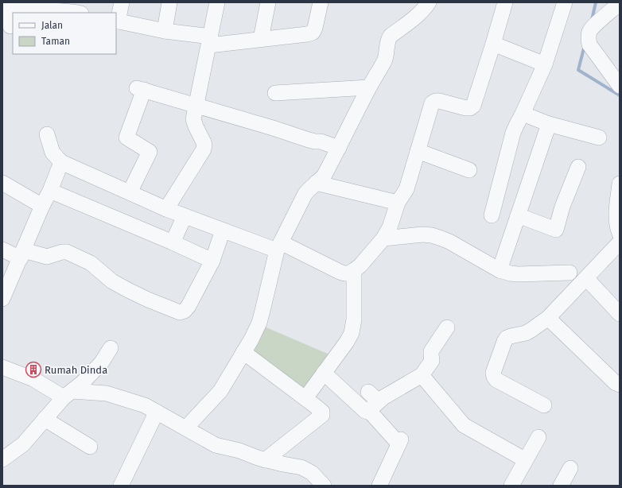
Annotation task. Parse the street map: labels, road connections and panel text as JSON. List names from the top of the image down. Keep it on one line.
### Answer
{"places":{"building":["Rumah Dinda"]},"legend":["Jalan","Taman"]}
